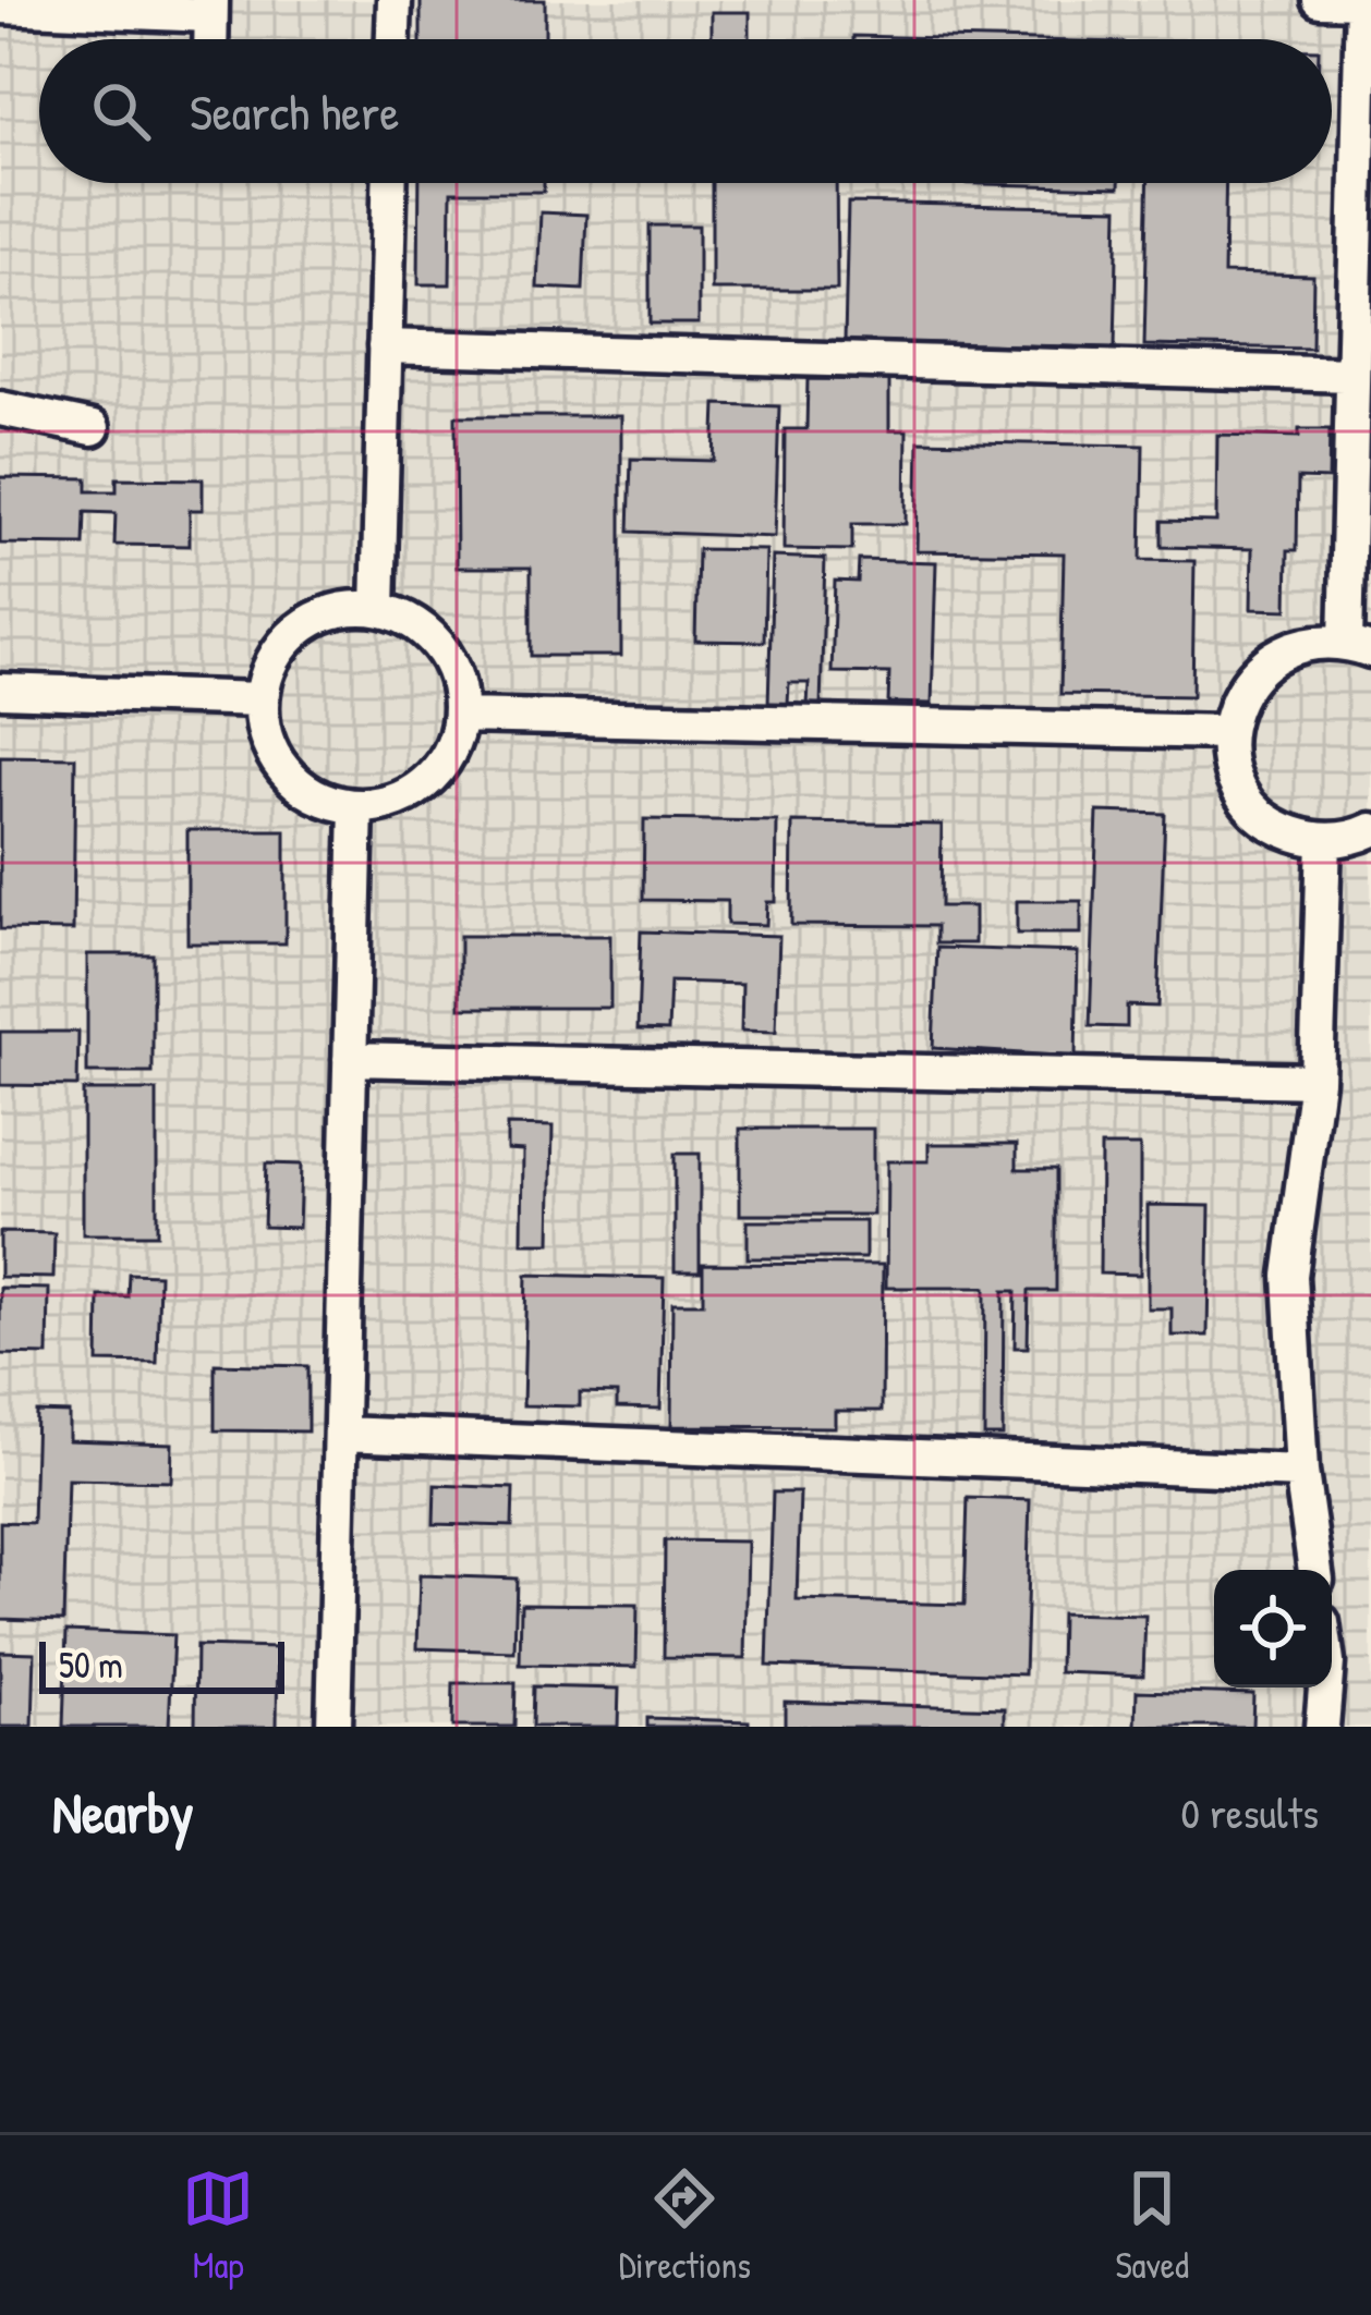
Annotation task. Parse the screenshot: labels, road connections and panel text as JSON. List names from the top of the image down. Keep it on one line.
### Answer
{"scale_bar":"50 m","page":{"search":"Search here","scale":"50 m","heading":["Nearby","0 results"],"nav":["Map","Directions","Saved"]}}
